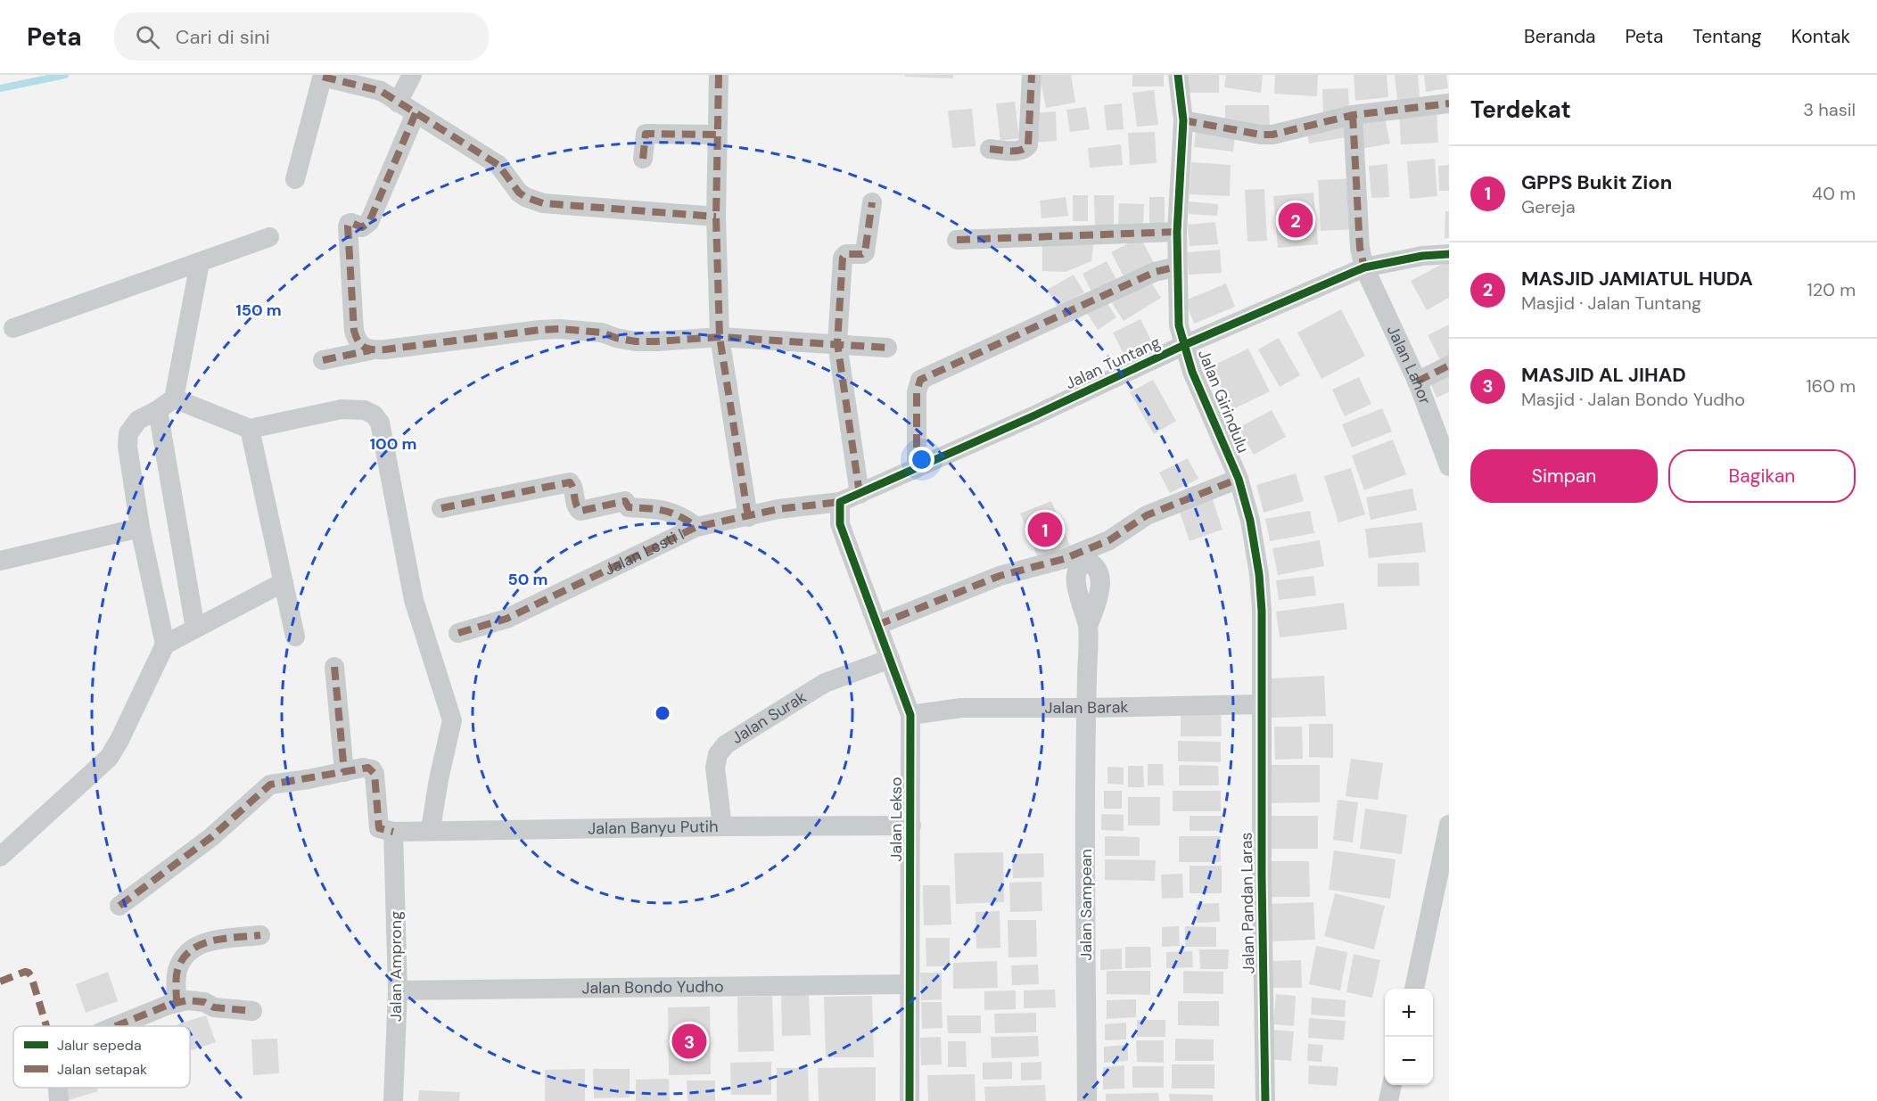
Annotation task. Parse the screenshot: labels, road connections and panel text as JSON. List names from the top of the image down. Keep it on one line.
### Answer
{"streets":{"street":["Jalan Tuntang","Jalan Lahor","Jalan Girindulu","Jalan Lesti I","Jalan Barak","Jalan Surak","Jalan Lekso","Jalan Banyu Putih","Jalan Pandan Laras","Jalan Sampean","Jalan Amprong","Jalan Bondo Yudho"]},"crossings":[["Jalan Tuntang","Jalan Lahor"],["Jalan Tuntang","Jalan Girindulu"],["Jalan Tuntang","Jalan Lesti I"],["Jalan Tuntang","Jalan Lekso"],["Jalan Girindulu","Jalan Barak"],["Jalan Girindulu","Jalan Pandan Laras"],["Jalan Lesti I","Jalan Lekso"],["Jalan Barak","Jalan Lekso"],["Jalan Barak","Jalan Pandan Laras"],["Jalan Barak","Jalan Sampean"],["Jalan Surak","Jalan Lekso"],["Jalan Surak","Jalan Banyu Putih"],["Jalan Lekso","Jalan Banyu Putih"],["Jalan Lekso","Jalan Bondo Yudho"],["Jalan Banyu Putih","Jalan Amprong"],["Jalan Amprong","Jalan Bondo Yudho"]],"legend":["Jalur sepeda","Jalan setapak"],"page":{"header":"Peta","search":"Cari di sini","nav":["Beranda","Peta","Tentang","Kontak"],"heading":["Terdekat","3 hasil"],"list":[{"mark":"1","name":"GPPS Bukit Zion","note":"Gereja","value":"40 m"},{"mark":"2","name":"MASJID JAMIATUL HUDA","note":"Masjid · Jalan Tuntang","value":"120 m"},{"mark":"3","name":"MASJID AL JIHAD","note":"Masjid · Jalan Bondo Yudho","value":"160 m"}],"pins":["2","1","3"],"buttons":["Simpan","Bagikan"],"map_buttons":["+","−"]},"rings":["150 m","100 m","50 m"]}
